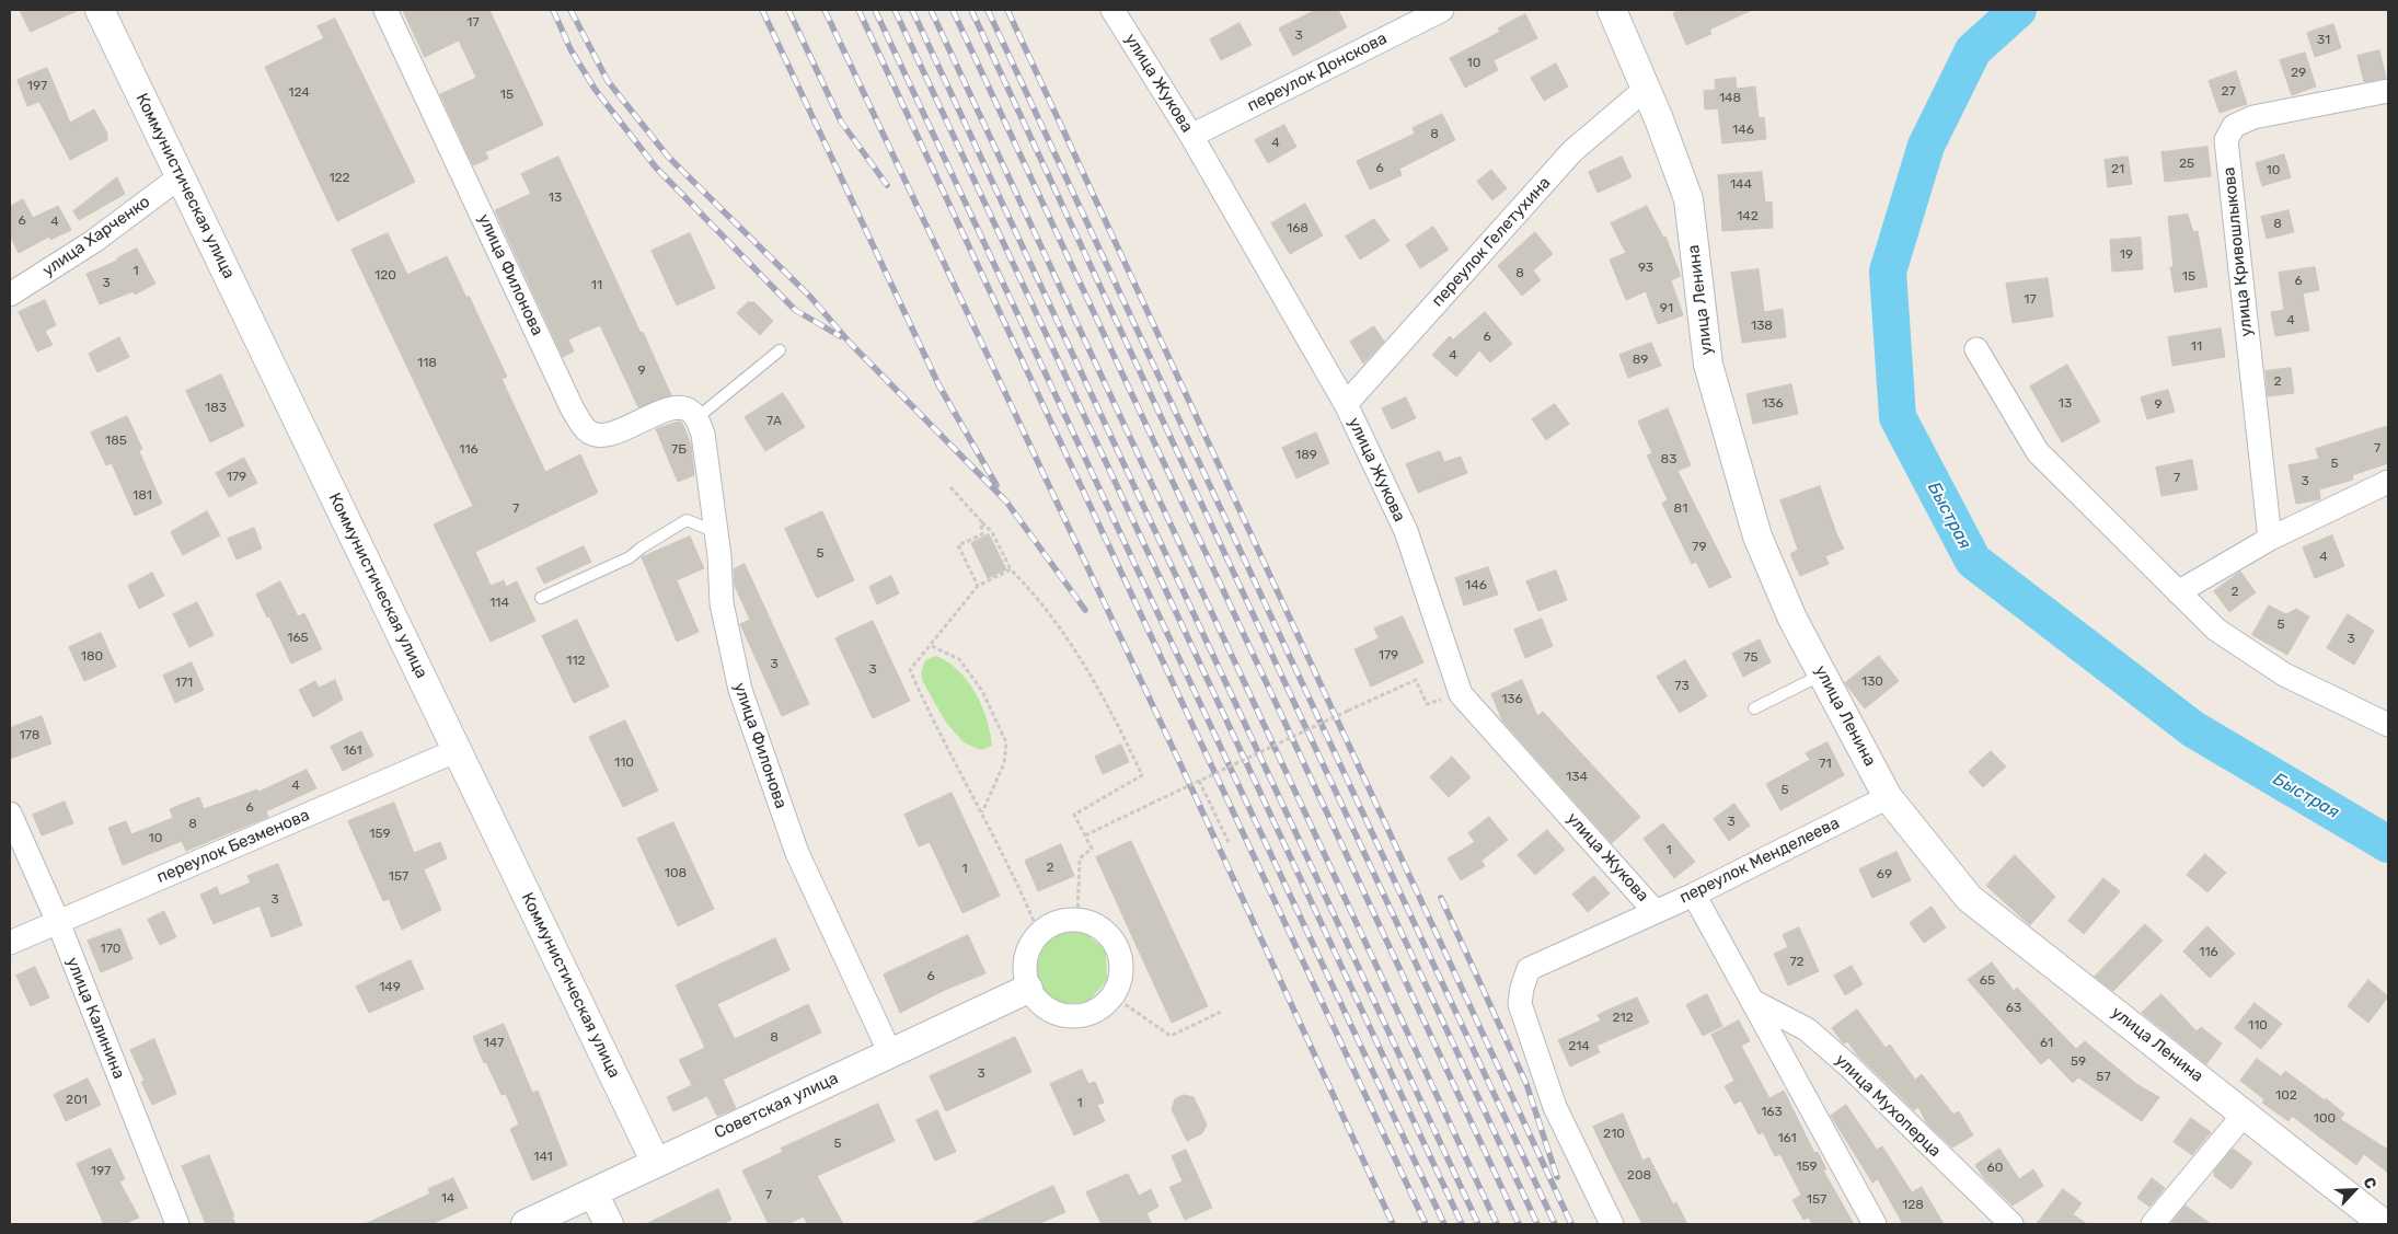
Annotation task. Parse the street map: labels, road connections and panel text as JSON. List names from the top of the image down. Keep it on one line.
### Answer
{"streets":{"street":["переулок Донскова","улица Жукова","Коммунистическая улица","улица Харченко","переулок Гелетухина","улица Кривошлыкова","улица Филонова","улица Ленина","переулок Безменова","переулок Менделеева","улица Калинина","Советская улица","улица Мухоперца"]},"crossings":[["переулок Донскова","улица Жукова"],["улица Жукова","переулок Гелетухина"],["улица Жукова","переулок Менделеева"],["Коммунистическая улица","улица Харченко"],["Коммунистическая улица","переулок Безменова"],["Коммунистическая улица","Советская улица"],["переулок Гелетухина","улица Ленина"],["улица Филонова","Советская улица"],["улица Ленина","переулок Менделеева"],["переулок Безменова","улица Калинина"]],"water":["Быстрая"],"house_numbers":["17","3","31","10","29","197","27","124","15","148","146","8","4","25","6","21","10","122","144","13","142","6","4","8","168","19","93","1","8","120","15","6","3","11","17","91","4","138","6","11","4","89","118","9","2","136","13","9","183","7А","185","7","116","7Б","189","83","5","179","7","3","181","7","81","79","5","4","146","2","114","5","165","3","179","180","75","112","3","3","130","171","73","136","178","161","110","71","134","4","5","6","3","8","159","10","1","2","1","108","69","157","3","170","116","72","6","65","149","63","212","110","8","147","61","214","59","3","57","102","201","1","163","100","210","161","5","141","159","60","197","208","7","14","157","128"],"north":"top right"}
